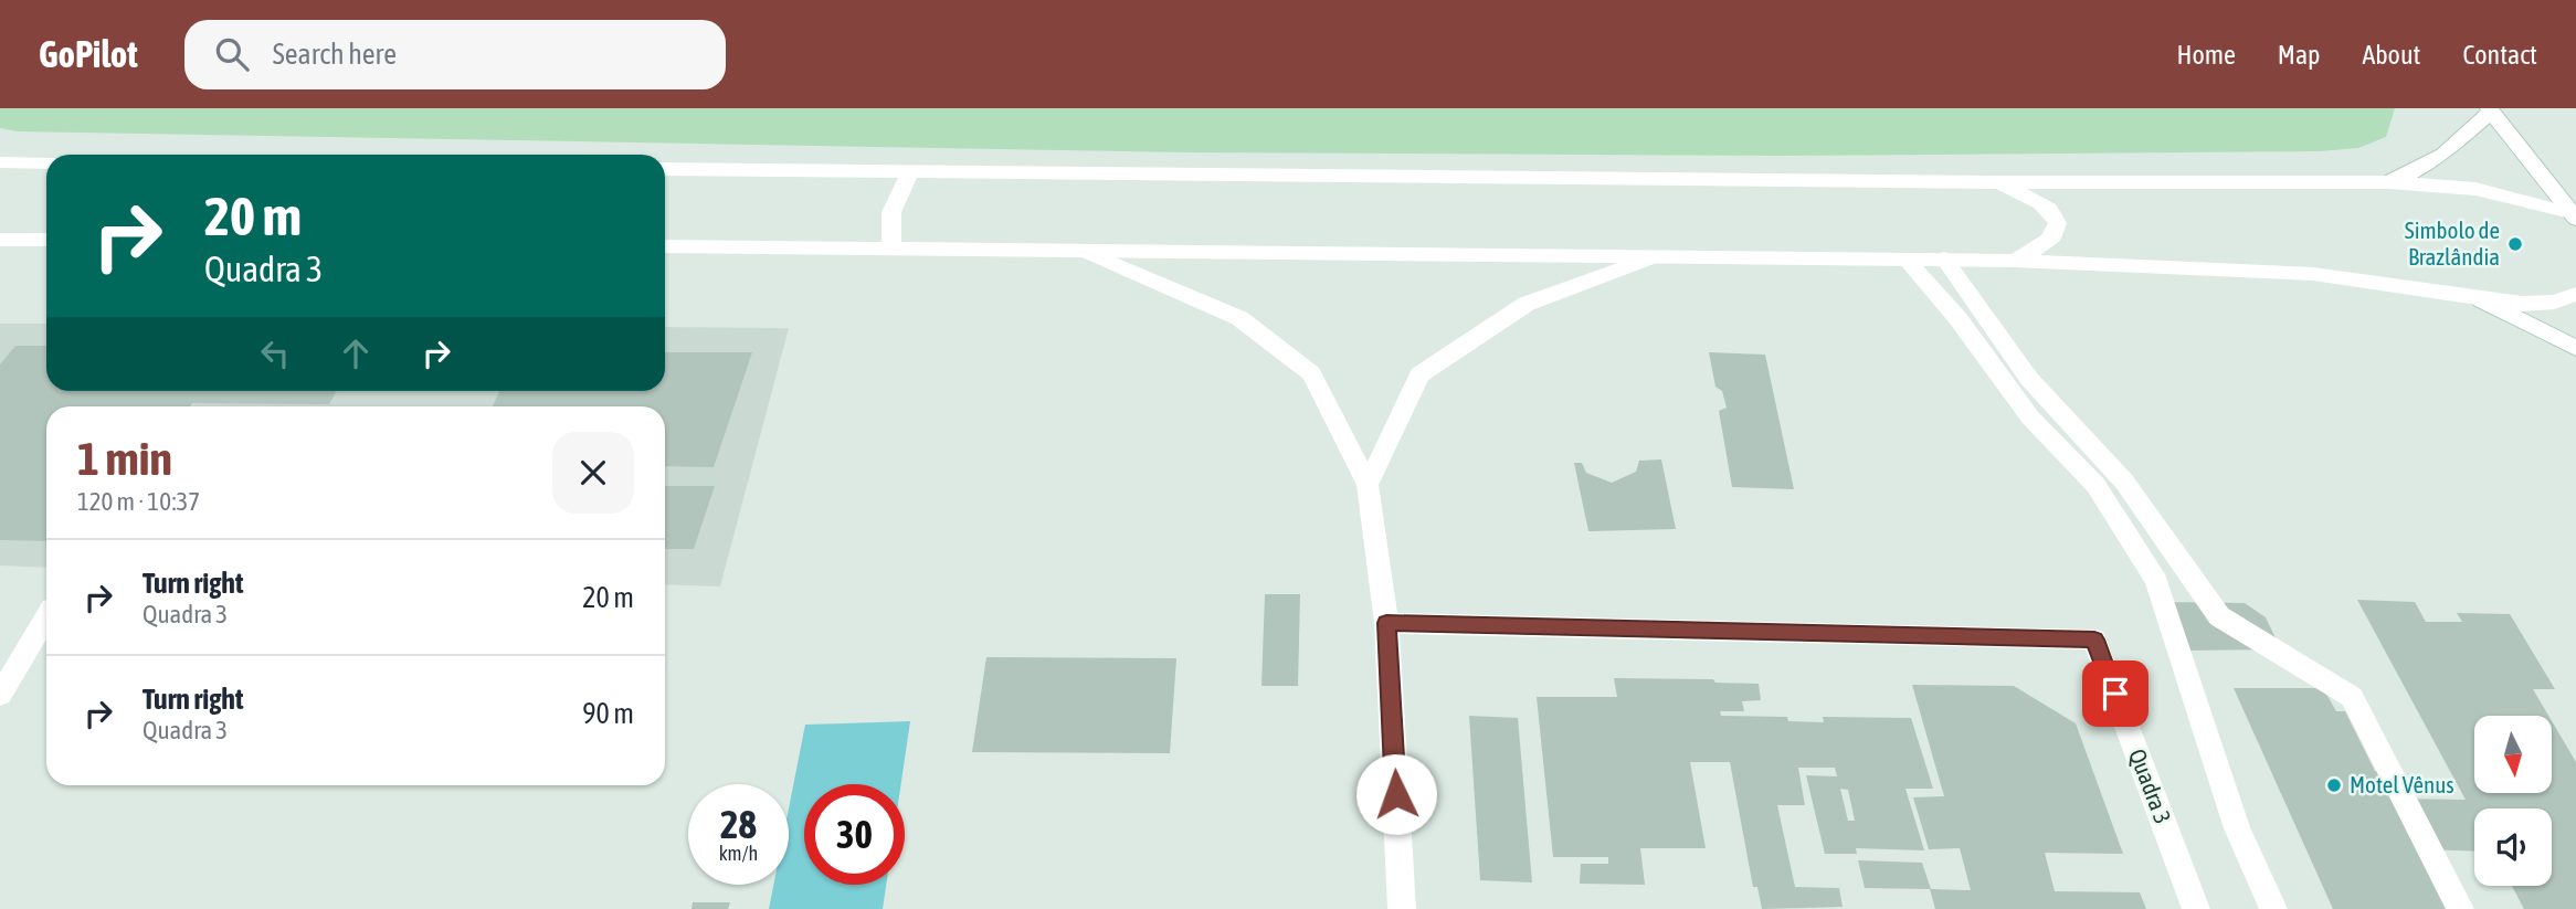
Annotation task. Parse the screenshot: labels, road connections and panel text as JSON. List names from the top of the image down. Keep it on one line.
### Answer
{"streets":{"street":["Quadra 3"]},"places":["Simbolo de Brazlândia","Motel Vênus"],"north":"bottom","page":{"header":"GoPilot","search":"Search here","nav":["Home","Map","About","Contact"],"turn":["20 m","Quadra 3"],"heading":["1 min","120 m · 10:37"],"list":[{"name":"Turn right","note":"Quadra 3","value":"20 m"},{"name":"Turn right","note":"Quadra 3","value":"90 m"}],"speed":"28 km/h","limit":"30"}}
